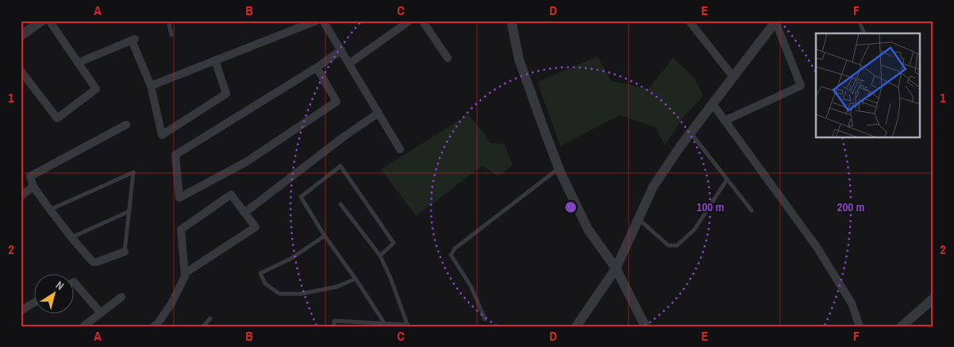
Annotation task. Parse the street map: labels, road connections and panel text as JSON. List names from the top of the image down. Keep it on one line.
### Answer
{"north":"top right","grid":{"columns":["A","B","C","D","E","F"],"rows":["1","2"]},"rings":["100 m","200 m"]}
